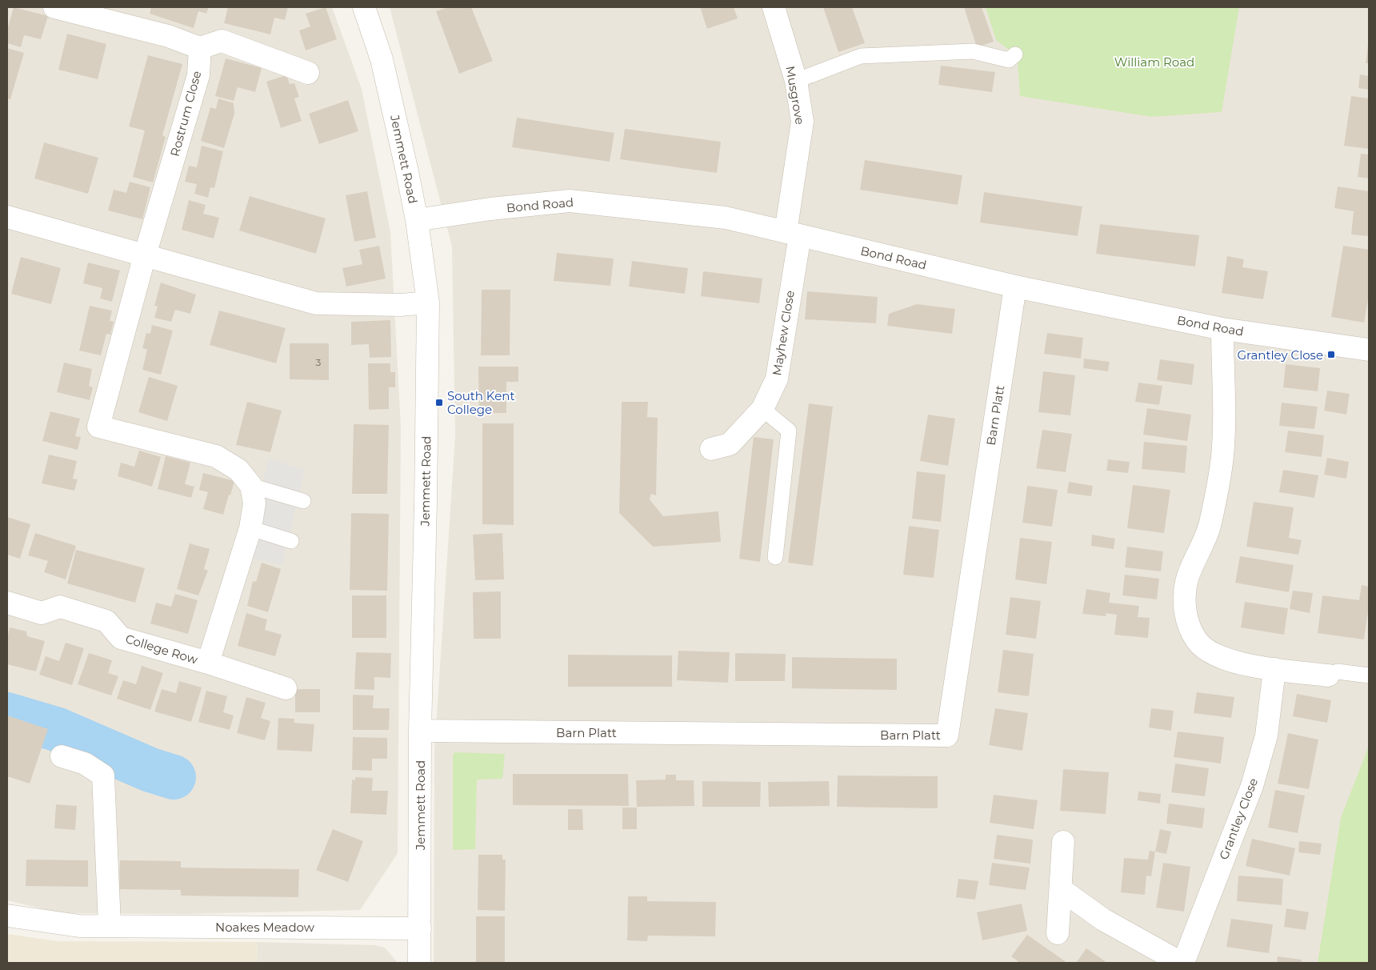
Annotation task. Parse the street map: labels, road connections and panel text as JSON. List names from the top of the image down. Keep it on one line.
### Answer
{"streets":{"street":["Musgrove","Rostrum Close","Jemmett Road","Bond Road","Mayhew Close","Barn Platt","College Row","Grantley Close","Noakes Meadow"]},"crossings":[["Musgrove","Bond Road"],["Musgrove","Mayhew Close"],["Jemmett Road","Bond Road"],["Jemmett Road","Barn Platt"],["Jemmett Road","Noakes Meadow"],["Bond Road","Mayhew Close"],["Bond Road","Barn Platt"]],"parks":["William Road"],"places":{"transit":["Grantley Close","South Kent College"]},"house_numbers":["3"]}
